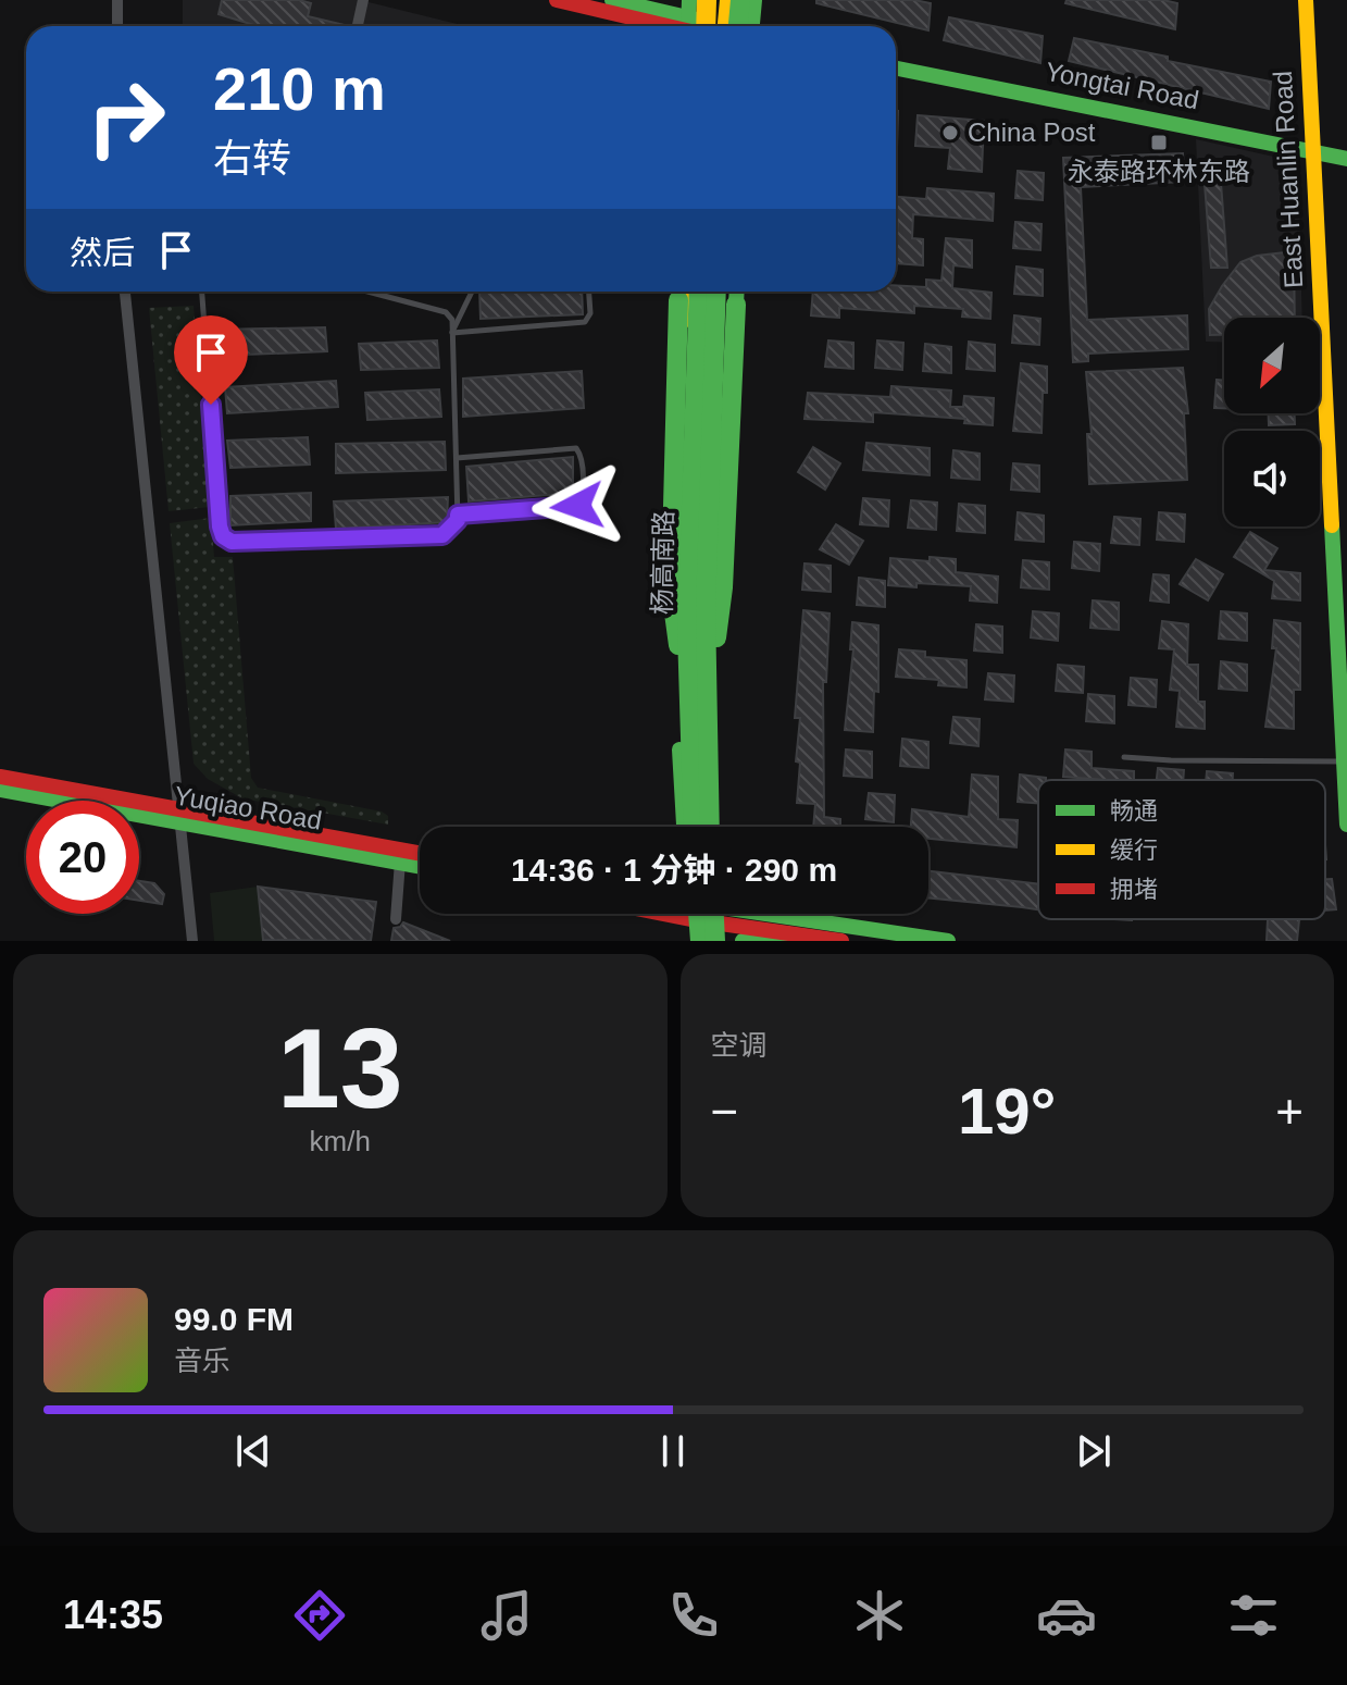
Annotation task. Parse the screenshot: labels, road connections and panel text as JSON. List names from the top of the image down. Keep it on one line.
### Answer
{"streets":{"main road":["Yongtai Road","East Huanlin Road","杨高南路","Yuqiao Road"]},"crossings":[["Yongtai Road","East Huanlin Road"]],"places":{"other":["China Post"],"transit":["永泰路环林东路"]},"legend":["畅通","缓行","拥堵"],"north":"bottom left","page":{"turn":["210 m","右转"],"then":"然后","limit":"20","trip":"14:36 · 1 分钟 · 290 m","tile":[["13","km/h"],"空调"],"heat":["−","19°","+"],"song":["99.0 FM","音乐"],"tabs":"14:35"}}
